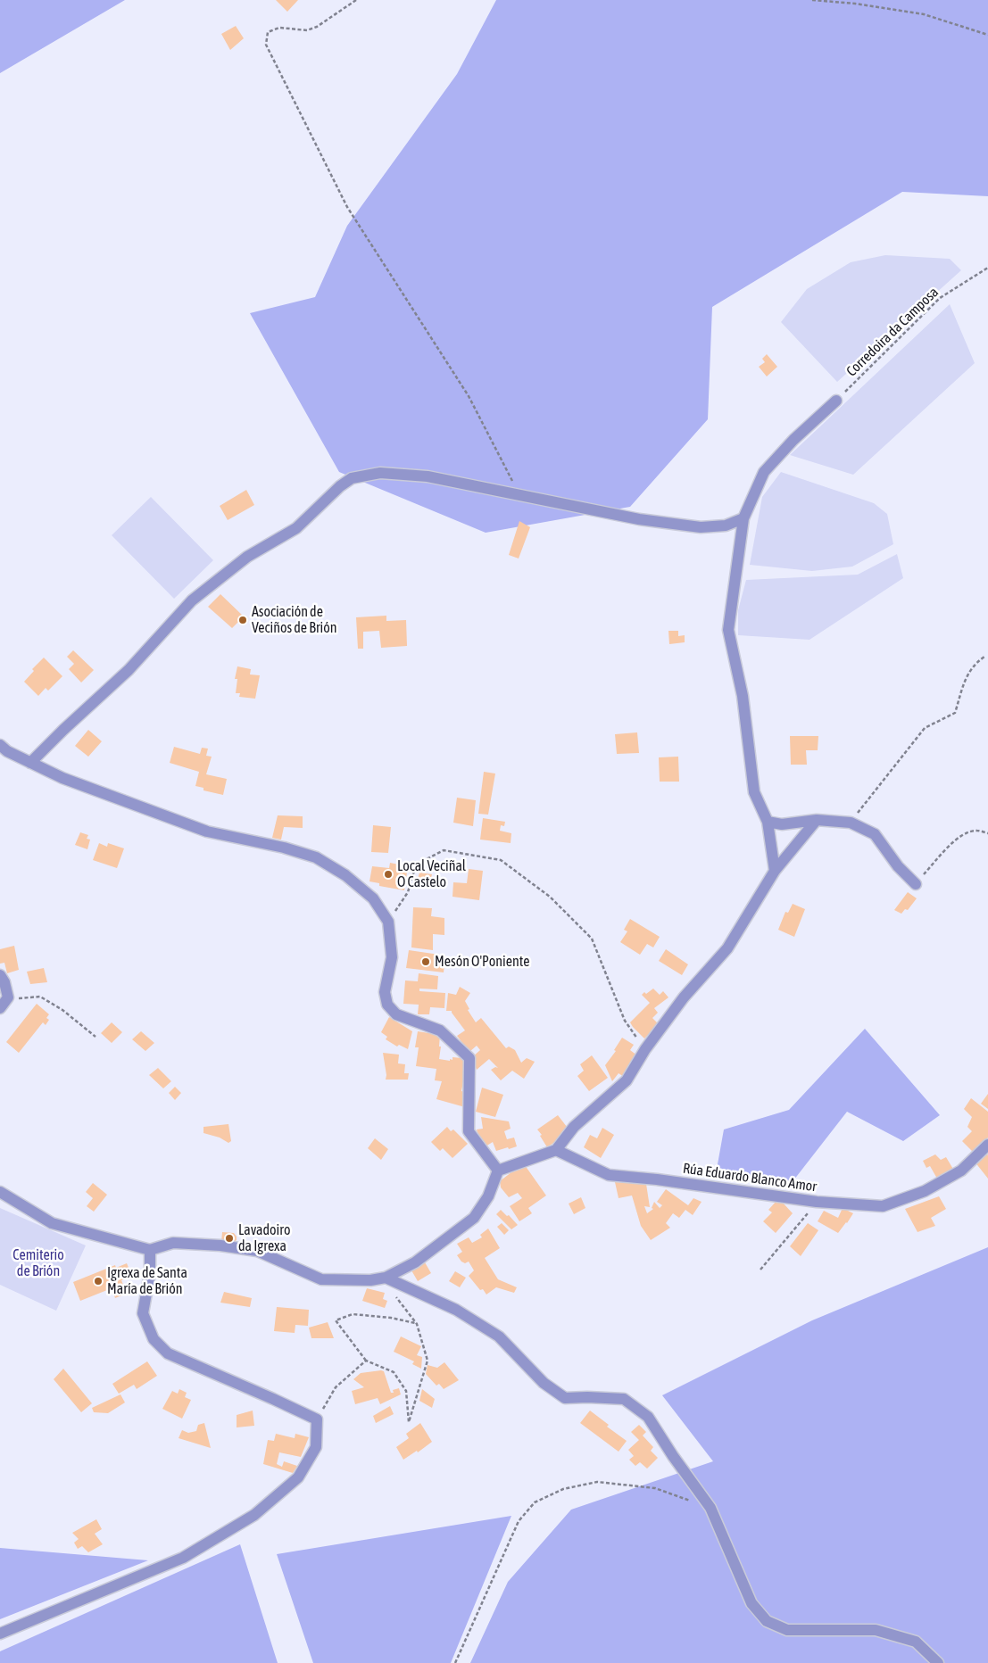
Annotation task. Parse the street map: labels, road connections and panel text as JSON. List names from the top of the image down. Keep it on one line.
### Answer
{"streets":{"street":["Rúa Eduardo Blanco Amor"],"path":["Corredoira da Camposa"]},"parks":["Cemiterio de Brión"],"places":["Asociación de Veciños de Brión","Local Veciñal O Castelo","Mesón O'Poniente","Lavadoiro da Igrexa","Igrexa de Santa María de Brión"]}
